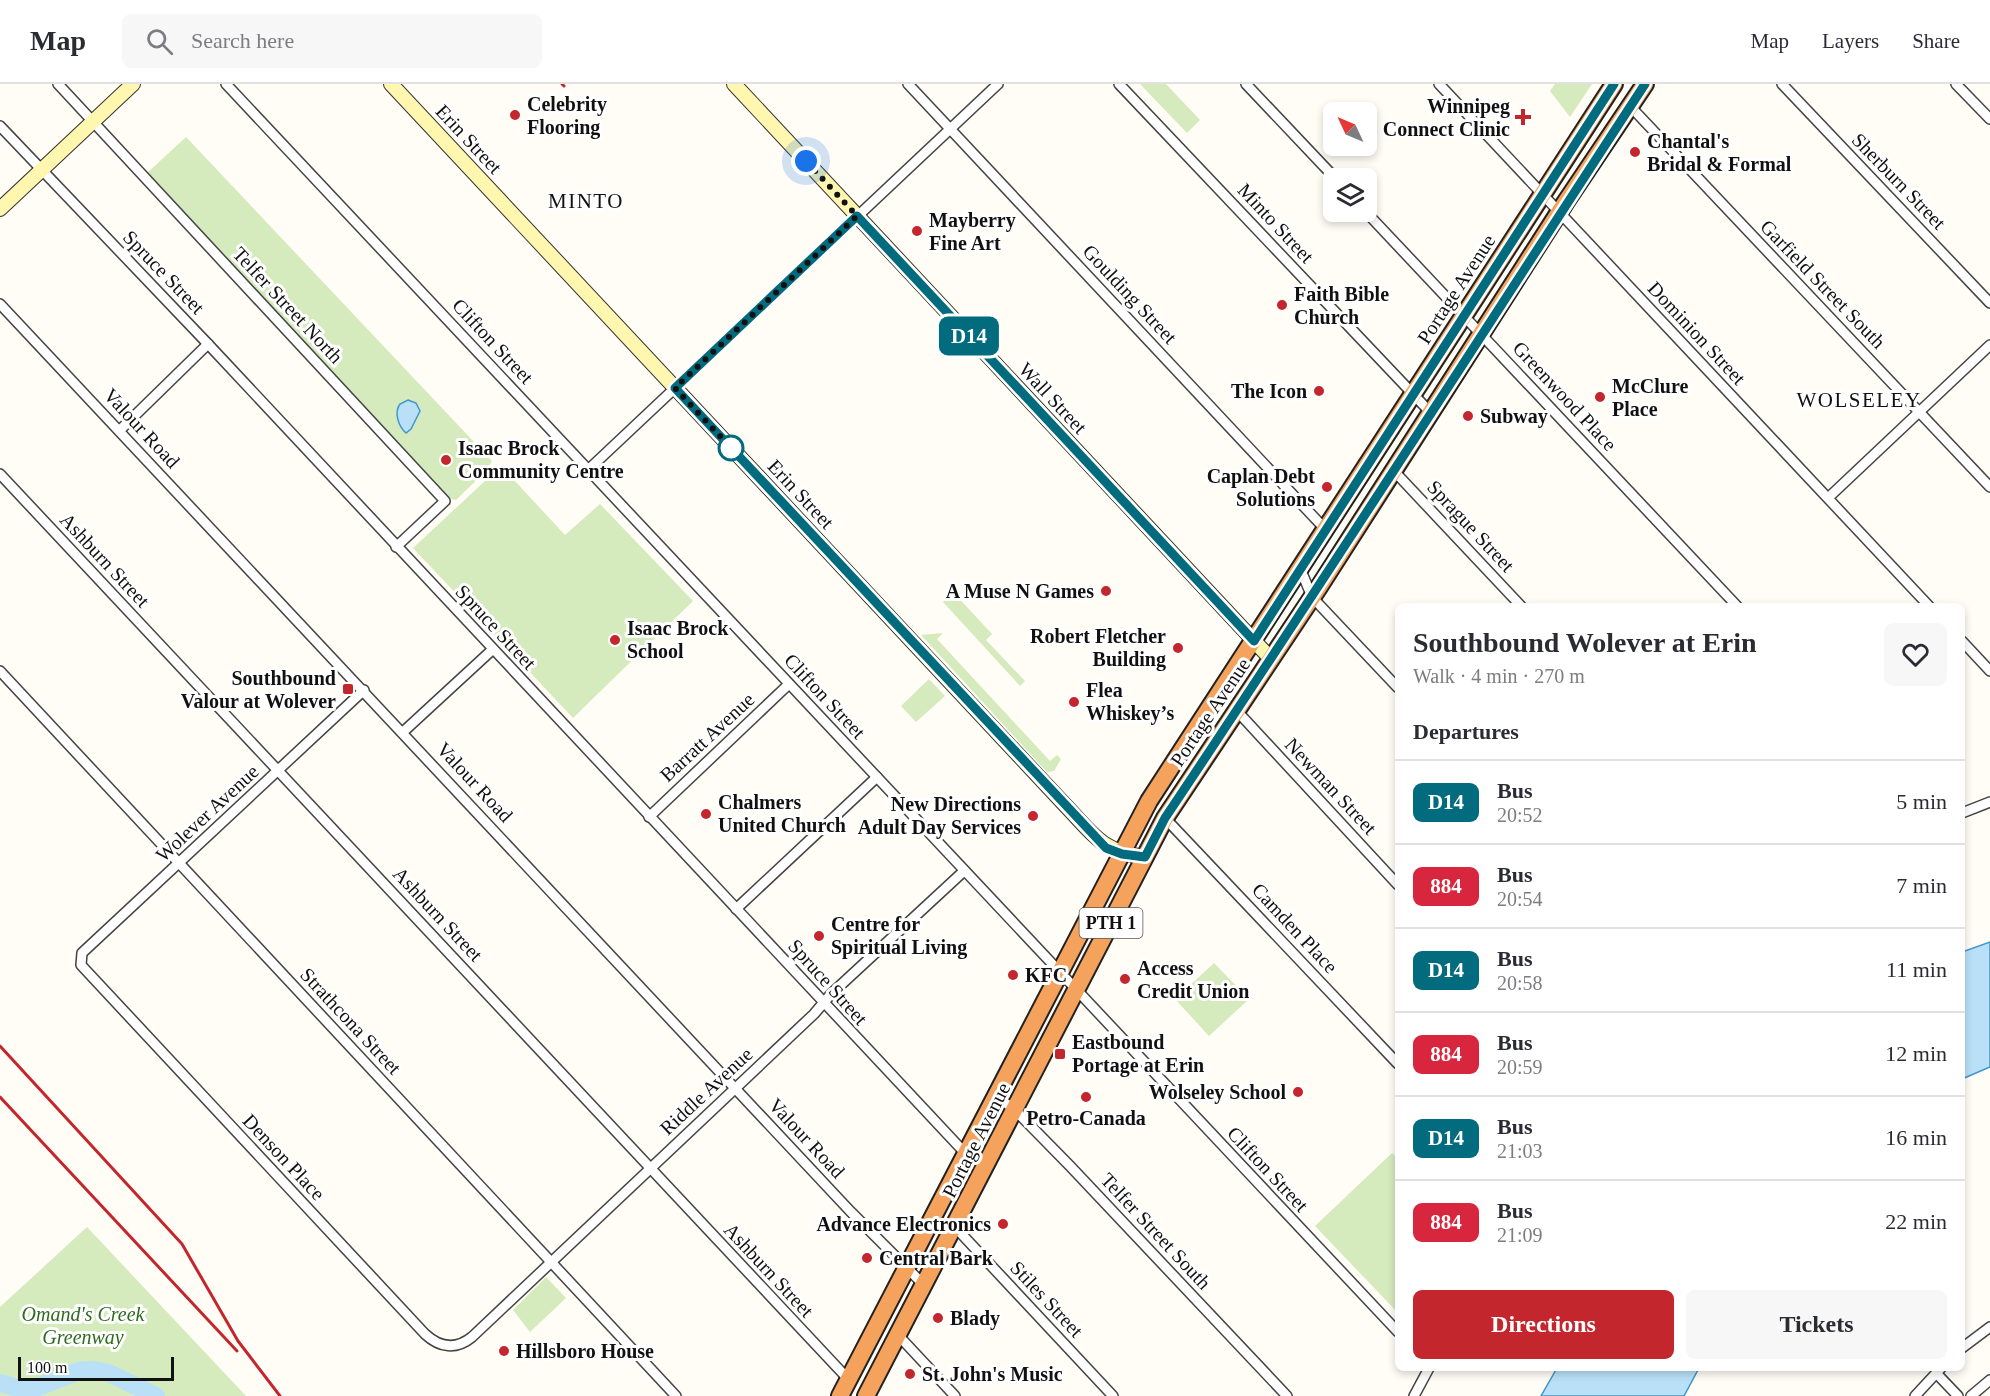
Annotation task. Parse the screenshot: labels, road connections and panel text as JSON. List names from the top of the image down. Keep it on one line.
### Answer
{"streets":{"highway":["Portage Avenue","PTH 1"],"main road":["Erin Street","Wall Street"],"street":["Sherburn Street","Minto Street","Spruce Street","Garfield Street South","Goulding Street","Telfer Street North","Dominion Street","Clifton Street","Greenwood Place","Valour Road","Sprague Street","Ashburn Street","Barratt Avenue","Newman Street","Wolever Avenue","Camden Place","Strathcona Street","Riddle Avenue","Denson Place","Telfer Street South","Stiles Street"]},"crossings":[["Erin Street","Portage Avenue"],["Minto Street","Portage Avenue"],["Spruce Street","Portage Avenue"],["Spruce Street","Telfer Street North"],["Spruce Street","Barratt Avenue"],["Spruce Street","Riddle Avenue"],["Garfield Street South","Portage Avenue"],["Portage Avenue","Goulding Street"],["Portage Avenue","Dominion Street"],["Portage Avenue","Clifton Street"],["Portage Avenue","Greenwood Place"],["Portage Avenue","Wall Street"],["Portage Avenue","Valour Road"],["Portage Avenue","Sprague Street"],["Portage Avenue","Ashburn Street"],["Portage Avenue","Newman Street"],["Portage Avenue","Camden Place"],["Portage Avenue","Telfer Street South"],["Portage Avenue","Stiles Street"],["Clifton Street","Barratt Avenue"],["Clifton Street","Riddle Avenue"],["Valour Road","Wolever Avenue"],["Valour Road","Riddle Avenue"],["Ashburn Street","Wolever Avenue"],["Ashburn Street","Riddle Avenue"],["Wolever Avenue","Strathcona Street"],["Wolever Avenue","Denson Place"],["Strathcona Street","Riddle Avenue"],["Riddle Avenue","Denson Place"]],"districts":["MINTO","WOLSELEY"],"parks":["Omand's Creek Greenway"],"places":{"other":["Celebrity Flooring","Chantal's Bridal & Formal","Mayberry Fine Art","Faith Bible Church","The Icon","McClure Place","Subway","Isaac Brock Community Centre","Caplan Debt Solutions","A Muse N Games","Isaac Brock School","Robert Fletcher Building","Flea Whiskey’s","Chalmers United Church","New Directions Adult Day Services","Centre for Spiritual Living","KFC","Access Credit Union","Wolseley School","Petro-Canada","Advance Electronics","Central Bark","Blady","Hillsboro House","St. John's Music"],"health":["Winnipeg Connect Clinic"],"transit":["Southbound Valour at Wolever","Eastbound Portage at Erin"]},"lines":["bus line D14"],"scale_bar":"100 m","north":"top left","page":{"header":"Map","search":"Search here","nav":["Map","Layers","Share"],"on_map":"D14","heading":[["Southbound Wolever at Erin","Walk · 4 min · 270 m"],"Departures"],"list":[{"mark":"D14","name":"Bus","note":"20:52","value":"5 min"},{"mark":"884","name":"Bus","note":"20:54","value":"7 min"},{"mark":"D14","name":"Bus","note":"20:58","value":"11 min"},{"mark":"884","name":"Bus","note":"20:59","value":"12 min"},{"mark":"D14","name":"Bus","note":"21:03","value":"16 min"},{"mark":"884","name":"Bus","note":"21:09","value":"22 min"}],"buttons":["Directions","Tickets"],"scale":"100 m"}}
